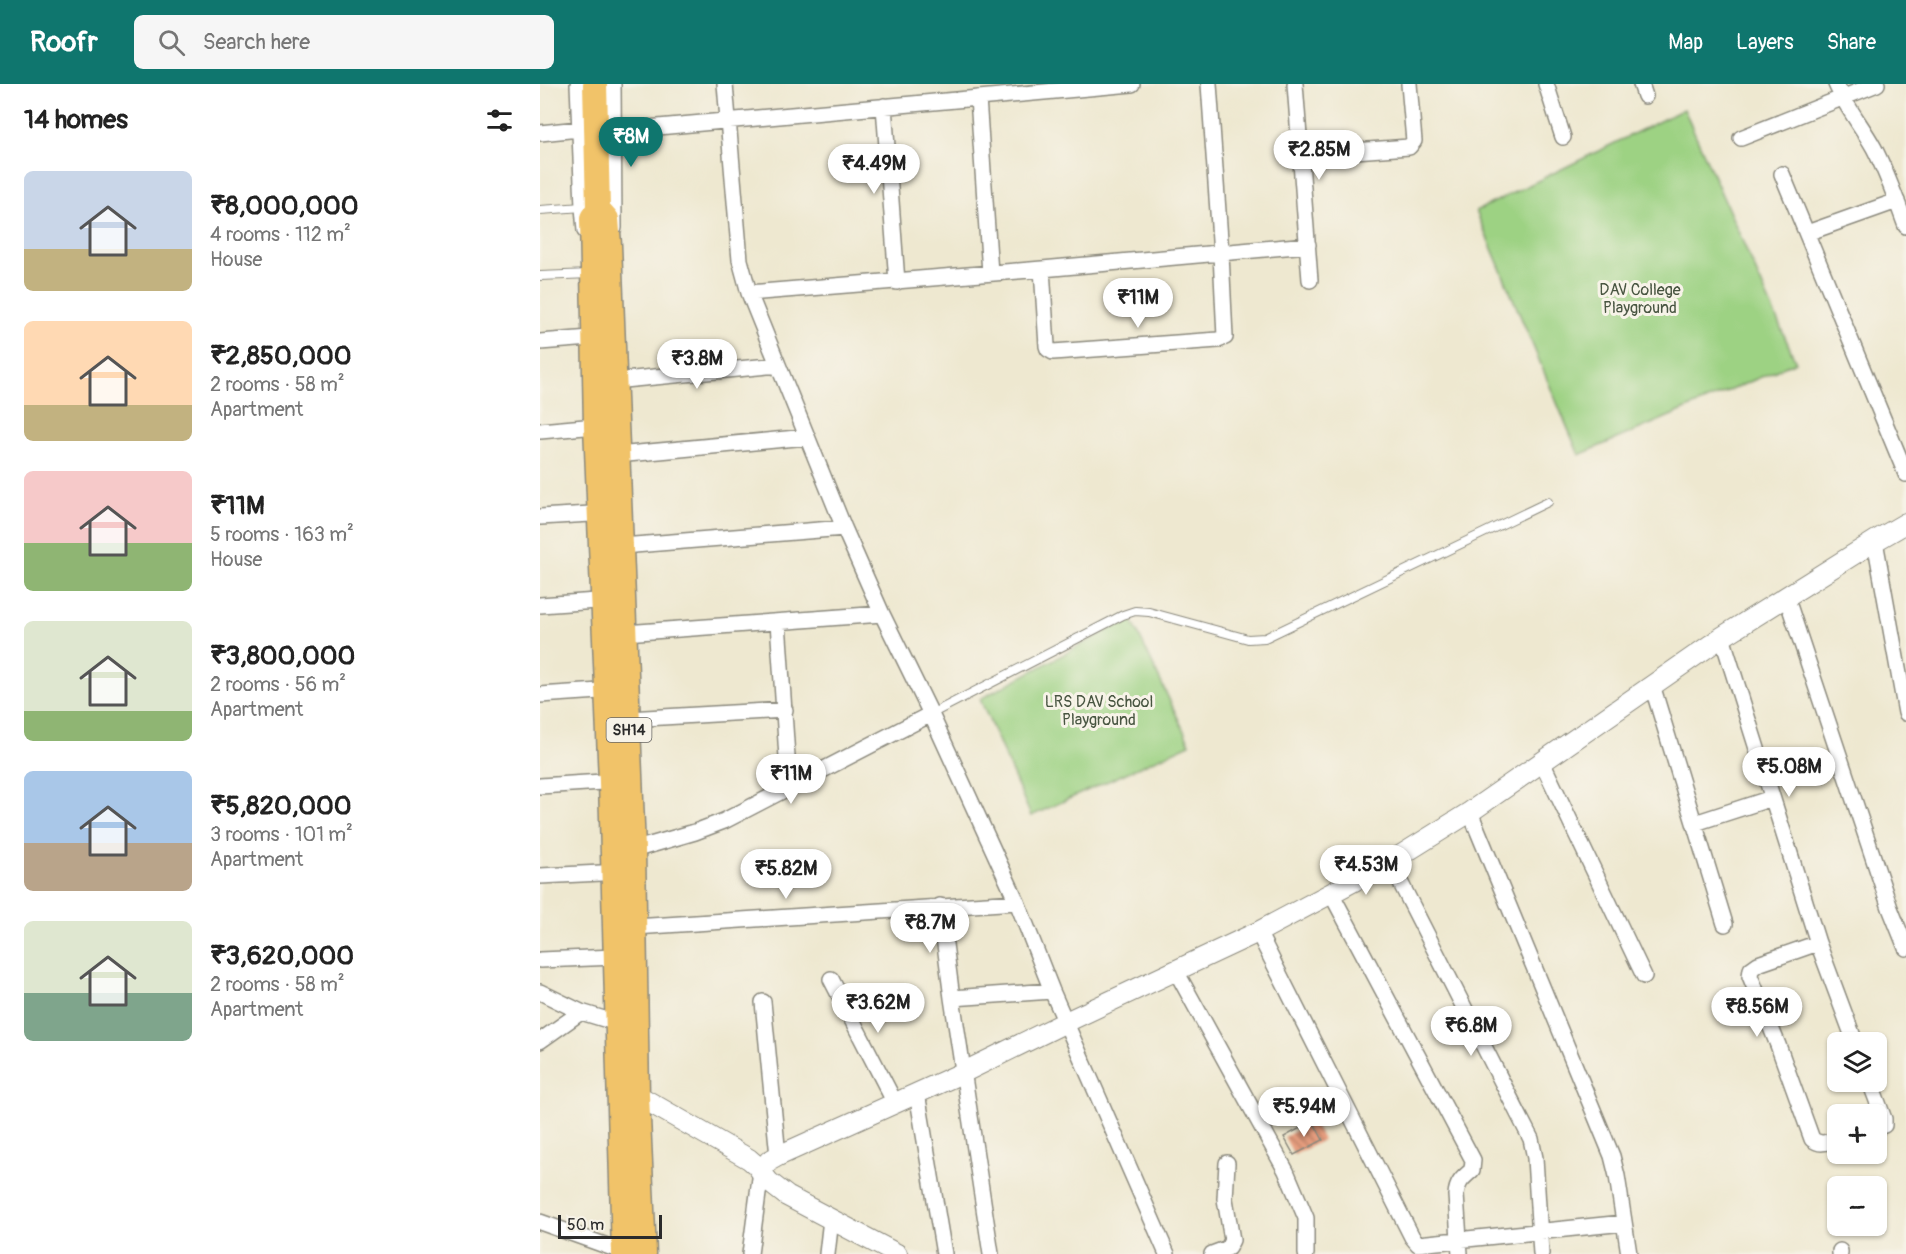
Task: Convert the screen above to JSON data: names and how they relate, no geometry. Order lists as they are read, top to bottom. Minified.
{"streets":{"main road":["SH14"]},"parks":["DAV College Playground","LRS DAV School Playground"],"scale_bar":"50 m","page":{"header":"Roofr","search":"Search here","nav":["Map","Layers","Share"],"heading":"14 homes","price":["₹8M","₹2.85M","₹4.49M","₹11M","₹3.8M","₹5.08M","₹11M","₹4.53M","₹5.82M","₹8.7M","₹3.62M","₹8.56M","₹6.8M","₹5.94M"],"list":[{"name":"₹8,000,000","note":"4 rooms · 112 m² · House"},{"name":"₹2,850,000","note":"2 rooms · 58 m² · Apartment"},{"name":"₹11M","note":"5 rooms · 163 m² · House"},{"name":"₹3,800,000","note":"2 rooms · 56 m² · Apartment"},{"name":"₹5,820,000","note":"3 rooms · 101 m² · Apartment"},{"name":"₹3,620,000","note":"2 rooms · 58 m² · Apartment"}],"map_buttons":["+","−"],"scale":"50 m"}}
